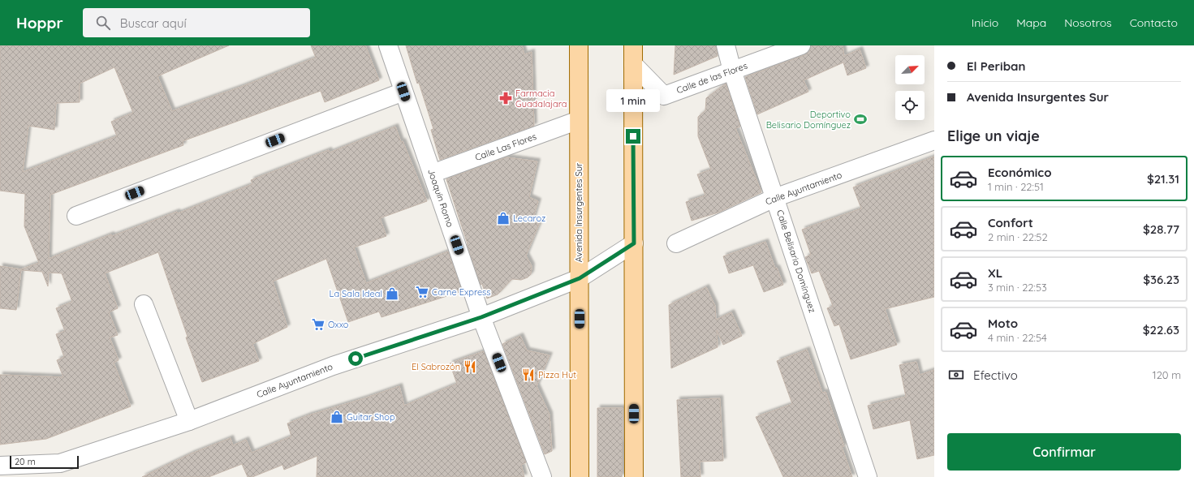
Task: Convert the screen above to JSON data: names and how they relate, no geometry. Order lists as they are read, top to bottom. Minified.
{"streets":{"main road":["Avenida Insurgentes Sur"],"street":["Calle de las Flores","Calle Las Flores","Calle Ayuntamiento","Joaquín Romo","Calle Belisario Domínguez"]},"crossings":[["Calle de las Flores","Calle Belisario Domínguez"],["Calle Las Flores","Joaquín Romo"],["Calle Las Flores","Avenida Insurgentes Sur"],["Calle Ayuntamiento","Joaquín Romo"],["Calle Ayuntamiento","Avenida Insurgentes Sur"],["Calle Ayuntamiento","Calle Belisario Domínguez"]],"places":{"pharmacy":["Farmacia Guadalajara"],"sports":["Deportivo Belisario Domínguez"],"shop":["Lecaroz","La Sala Ideal","Guitar Shop"],"supermarket":["Carne Express","Oxxo"],"restaurant":["El Sabrozón","Pizza Hut"]},"scale_bar":"20 m","north":"top right","page":{"header":"Hoppr","search":"Buscar aquí","nav":["Inicio","Mapa","Nosotros","Contacto"],"banner":["El Periban","Avenida Insurgentes Sur"],"bubble":"1 min","heading":"Elige un viaje","list":[{"name":"Económico","note":"1 min · 22:51","value":"$21.31"},{"name":"Confort","note":"2 min · 22:52","value":"$28.77"},{"name":"XL","note":"3 min · 22:53","value":"$36.23"},{"name":"Moto","note":"4 min · 22:54","value":"$22.63"}],"pay":["Efectivo","120 m"],"buttons":"Confirmar","scale":"20 m"}}
